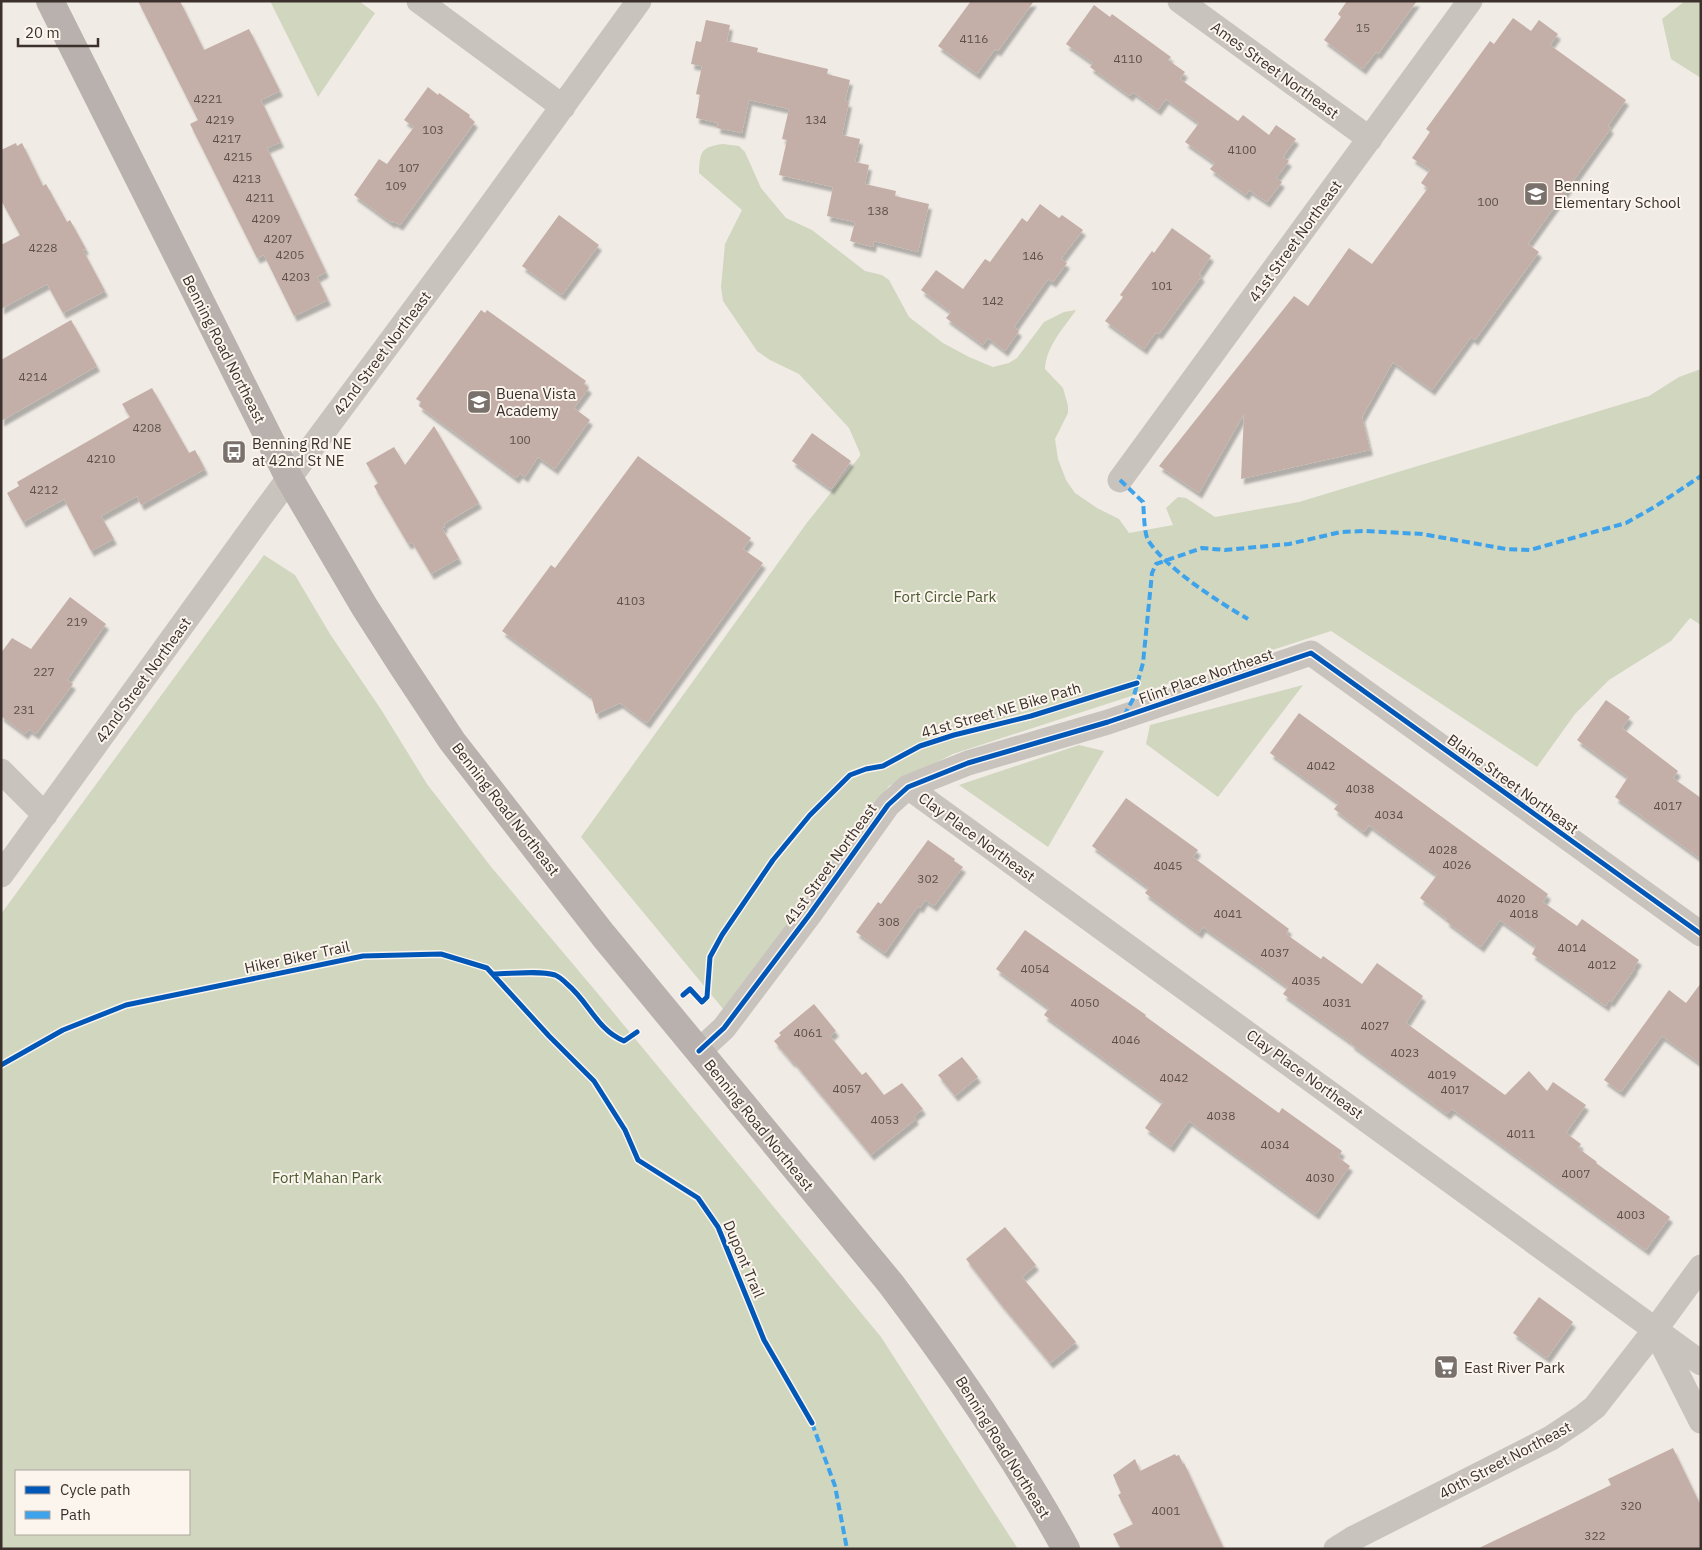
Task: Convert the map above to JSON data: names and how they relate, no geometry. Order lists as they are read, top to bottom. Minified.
{"streets":{"main road":["Benning Road Northeast"],"street":["Ames Street Northeast","41st Street Northeast","42nd Street Northeast","Flint Place Northeast","Blaine Street Northeast","Clay Place Northeast","40th Street Northeast"],"cycle path":["41st Street NE Bike Path","Hiker Biker Trail"]},"crossings":[["Ames Street Northeast","41st Street Northeast"],["41st Street Northeast","Benning Road Northeast"],["41st Street Northeast","Flint Place Northeast"],["41st Street Northeast","Clay Place Northeast"],["Benning Road Northeast","42nd Street Northeast"],["Flint Place Northeast","Blaine Street Northeast"],["Clay Place Northeast","40th Street Northeast"]],"parks":["Fort Circle Park","Fort Mahan Park"],"places":{"school or university":["Benning Elementary School","Buena Vista Academy"],"bus stop":["Benning Rd NE at 42nd St NE"],"supermarket":["East River Park"]},"house_numbers":["15","4116","4110","4221","4219","134","103","4217","4100","4215","107","4213","109","4211","100","138","4209","4207","4228","4205","146","4203","101","142","4214","4208","100","4210","4212","4103","219","227","231","4042","4038","4017","4034","4028","4026","4045","302","4020","4041","4018","308","4014","4037","4012","4054","4035","4050","4031","4027","4061","4046","4023","4019","4042","4057","4017","4038","4053","4011","4034","4007","4030","4003","320","4001","322"],"legend":["Cycle path","Path"],"scale_bar":"20 m"}
